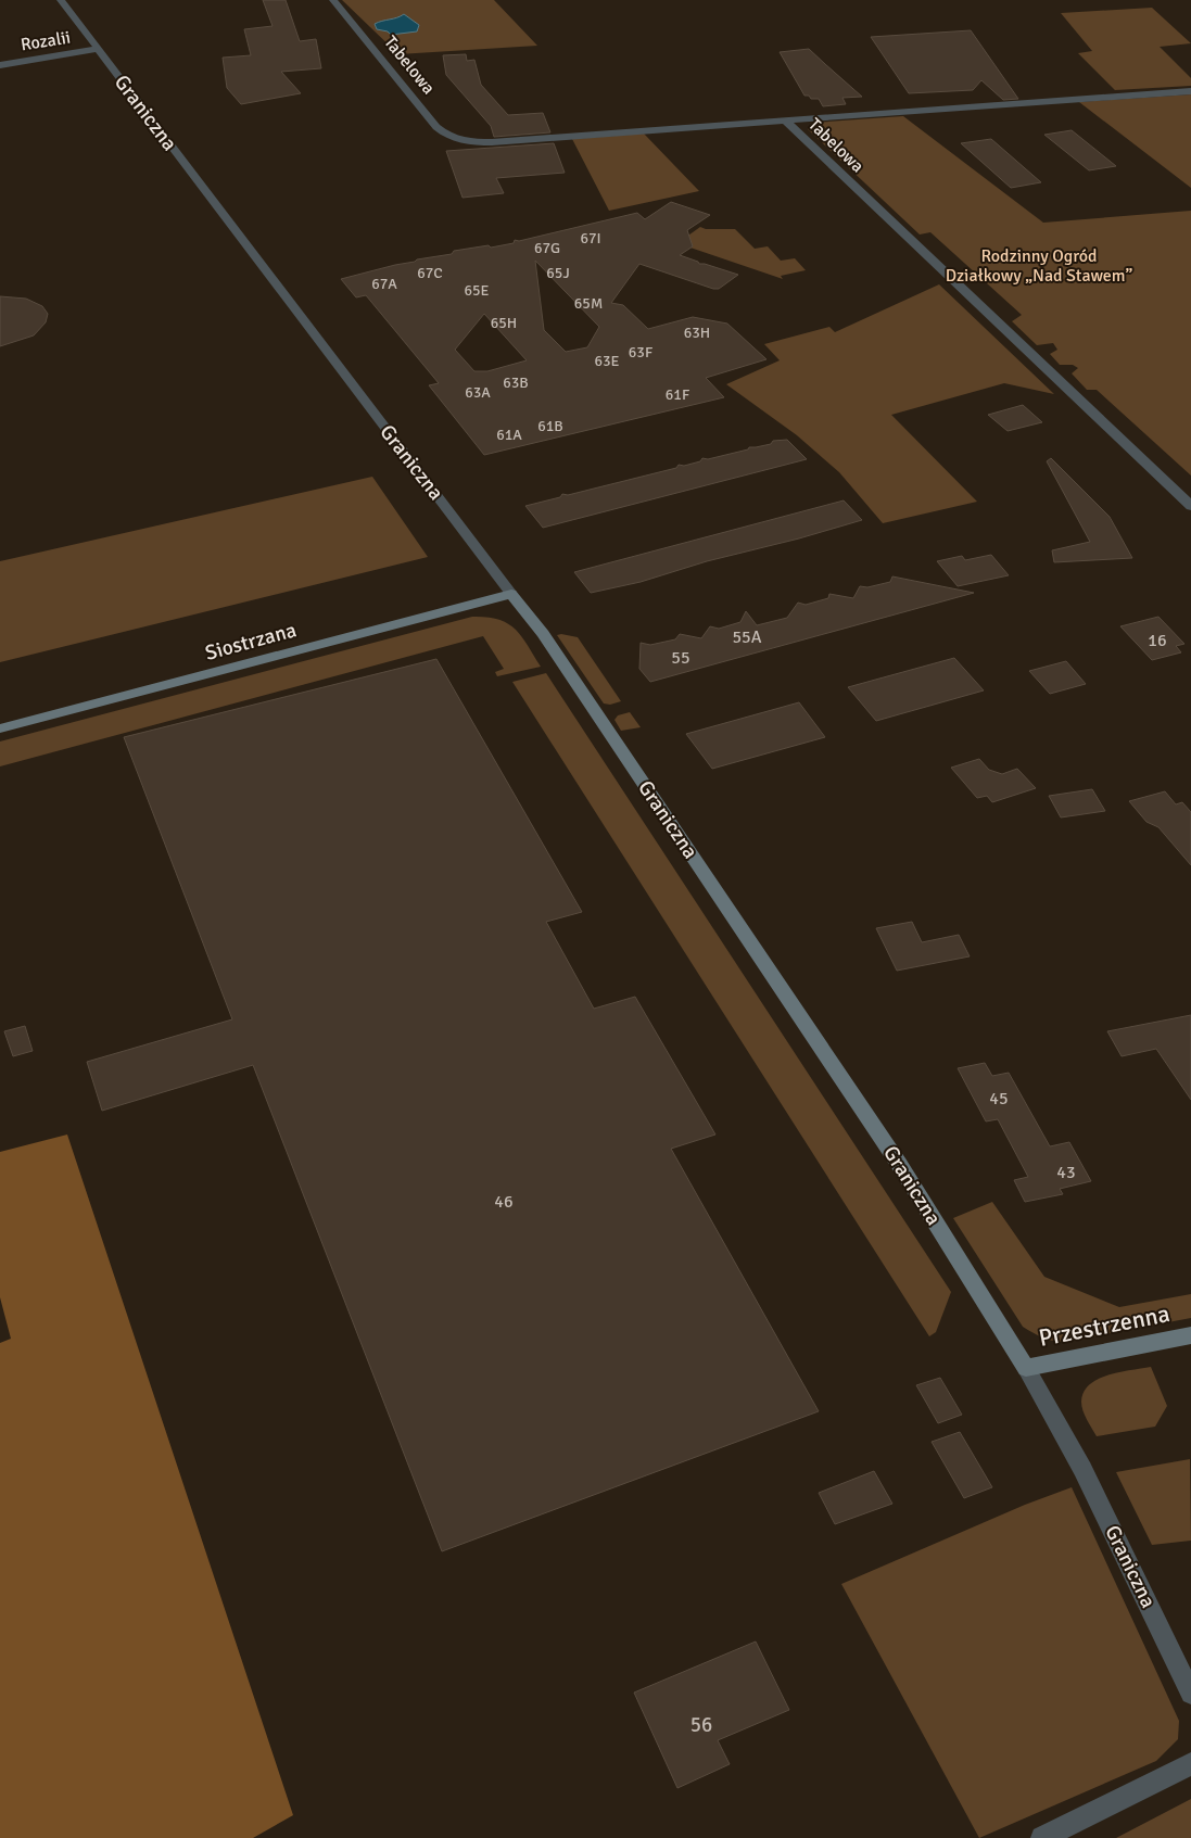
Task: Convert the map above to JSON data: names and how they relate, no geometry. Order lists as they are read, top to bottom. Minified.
{"streets":{"street":["Rozalii","Tabelowa","Graniczna","Siostrzana","Przestrzenna"]},"crossings":[["Rozalii","Graniczna"],["Graniczna","Siostrzana"],["Graniczna","Przestrzenna"]],"parks":["Rodzinny Ogród Działkowy „Nad Stawem”"],"house_numbers":["67I","67G","67C","65J","67A","65E","65M","65H","63H","63F","63E","63B","63A","61F","61B","61A","55A","16","55","45","43","46","56"]}
